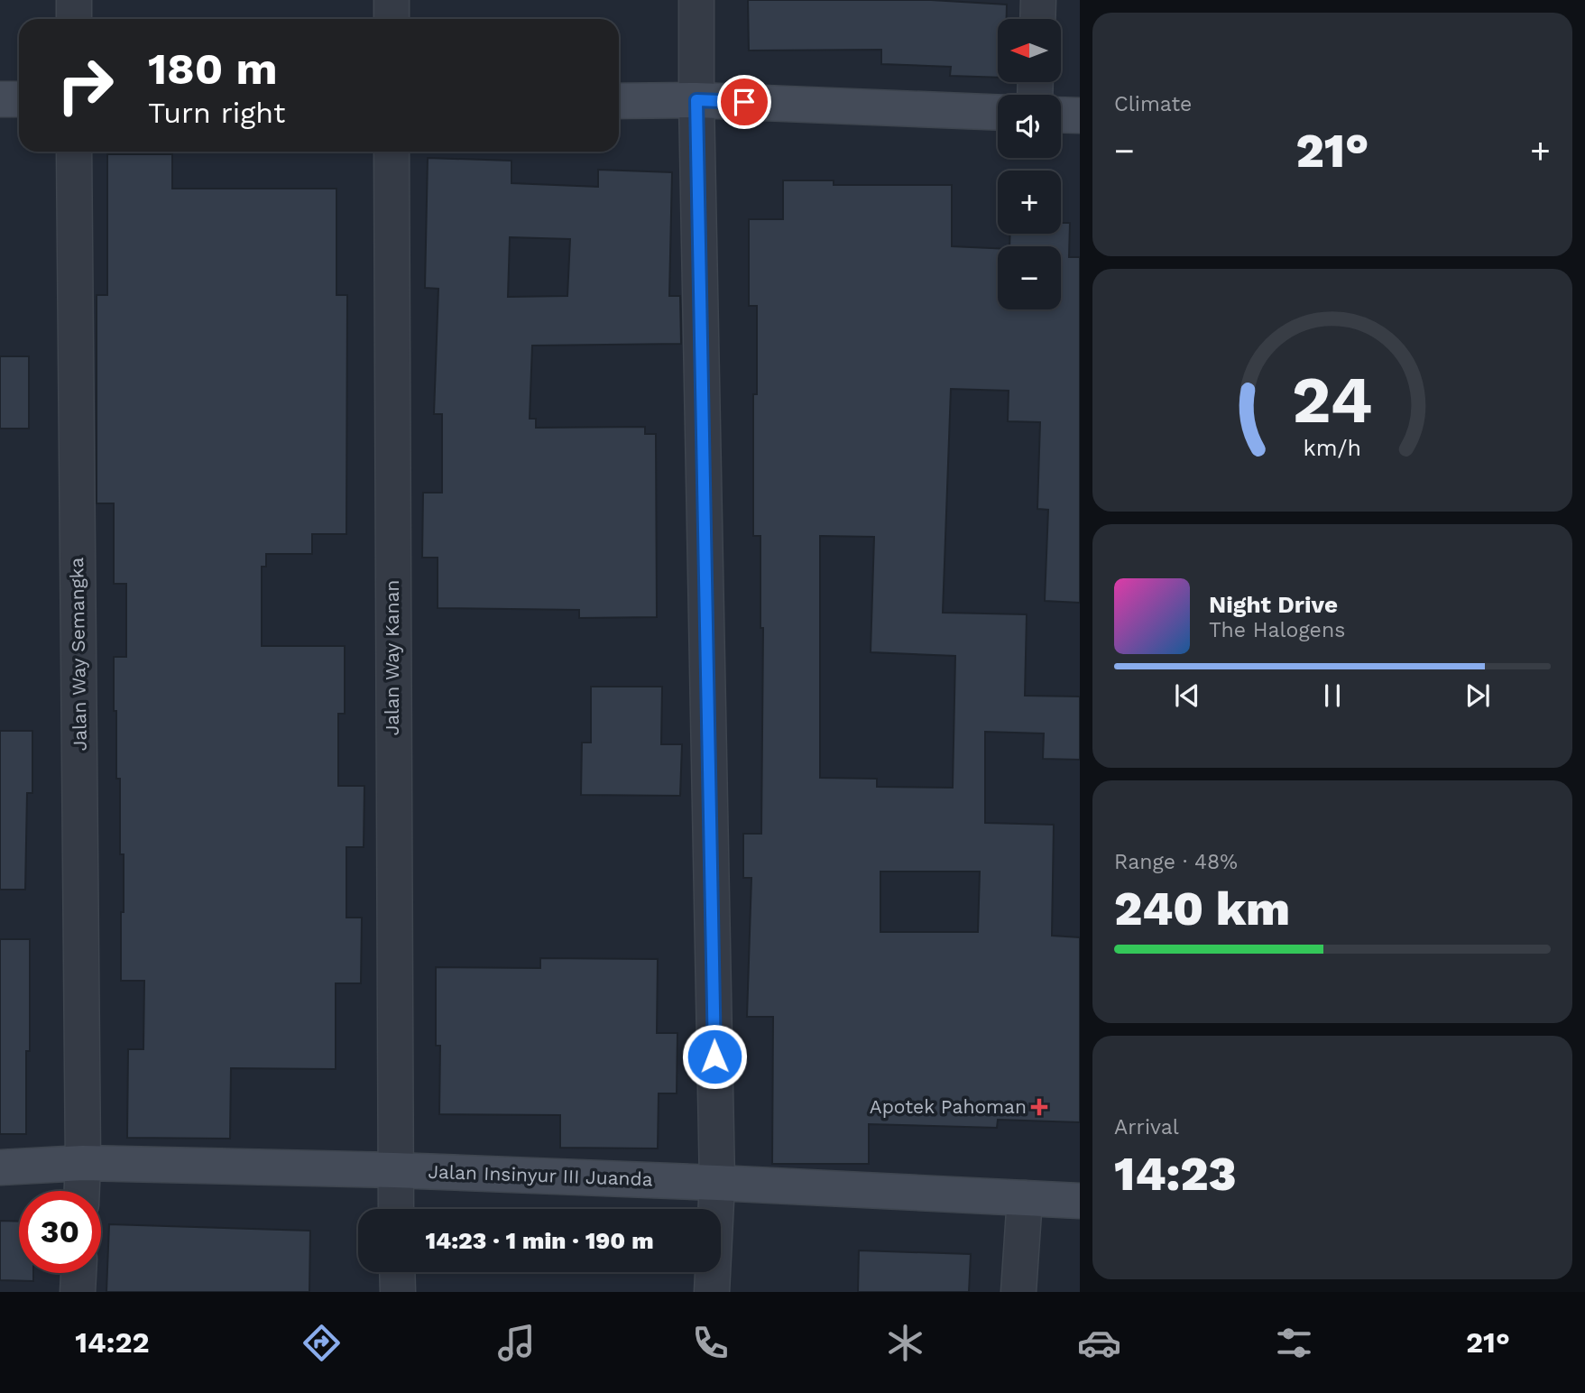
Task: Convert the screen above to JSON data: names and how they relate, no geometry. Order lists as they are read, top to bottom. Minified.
{"streets":{"main road":["Jalan Insinyur III Juanda"],"street":["Jalan Way Semangka","Jalan Way Kanan"]},"crossings":[["Jalan Way Semangka","Jalan Insinyur III Juanda"],["Jalan Way Kanan","Jalan Insinyur III Juanda"]],"places":{"health":["Apotek Pahoman"]},"north":"left","page":{"tile":["Climate",["Range · 48%","240 km"],["Arrival","14:23"]],"map_buttons":["+","−"],"turn":["180 m","Turn right"],"heat":["−","21°","+"],"song":["Night Drive","The Halogens"],"limit":"30","trip":"14:23 · 1 min · 190 m","tabs":["14:22","21°"],"gauge":["24","km/h"]}}
